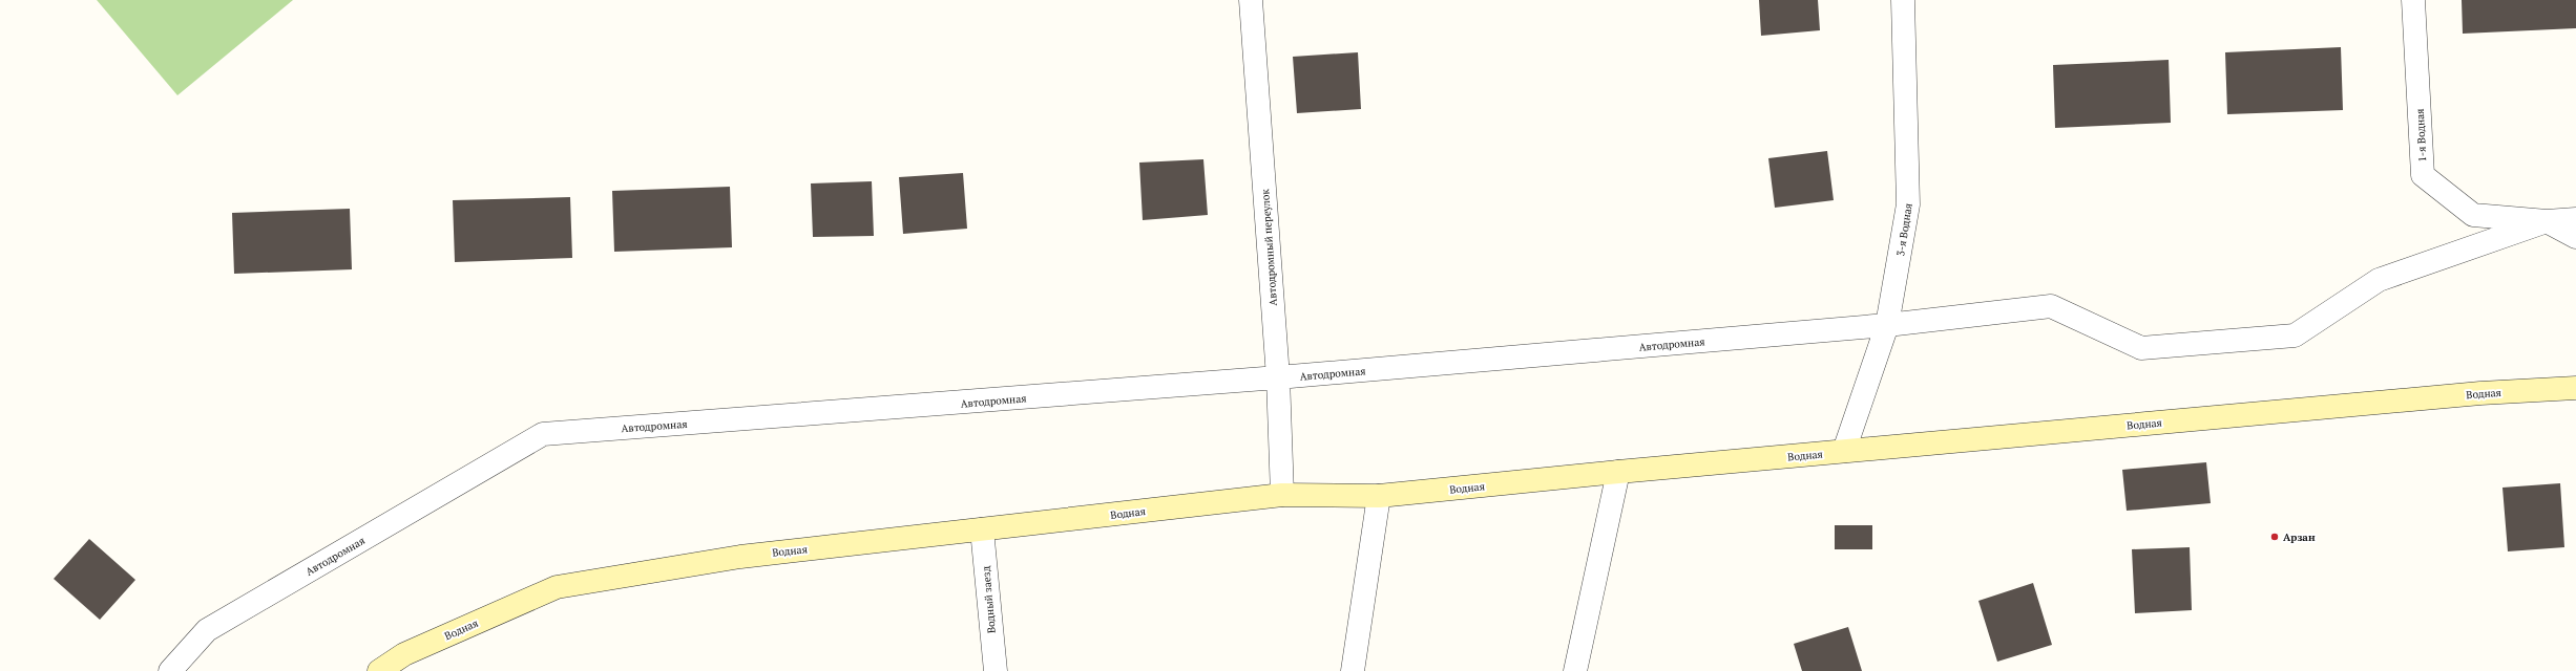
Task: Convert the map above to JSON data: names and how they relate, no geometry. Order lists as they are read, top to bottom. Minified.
{"streets":{"street":["1-я Водная","3-я Водная","Автодромный переулок","Автодромная","Водная","Водный заезд"]},"crossings":[["1-я Водная","Автодромная"],["3-я Водная","Автодромная"],["3-я Водная","Водная"],["Автодромный переулок","Автодромная"],["Автодромный переулок","Водная"],["Водная","Водный заезд"]],"places":["Арзан"]}
